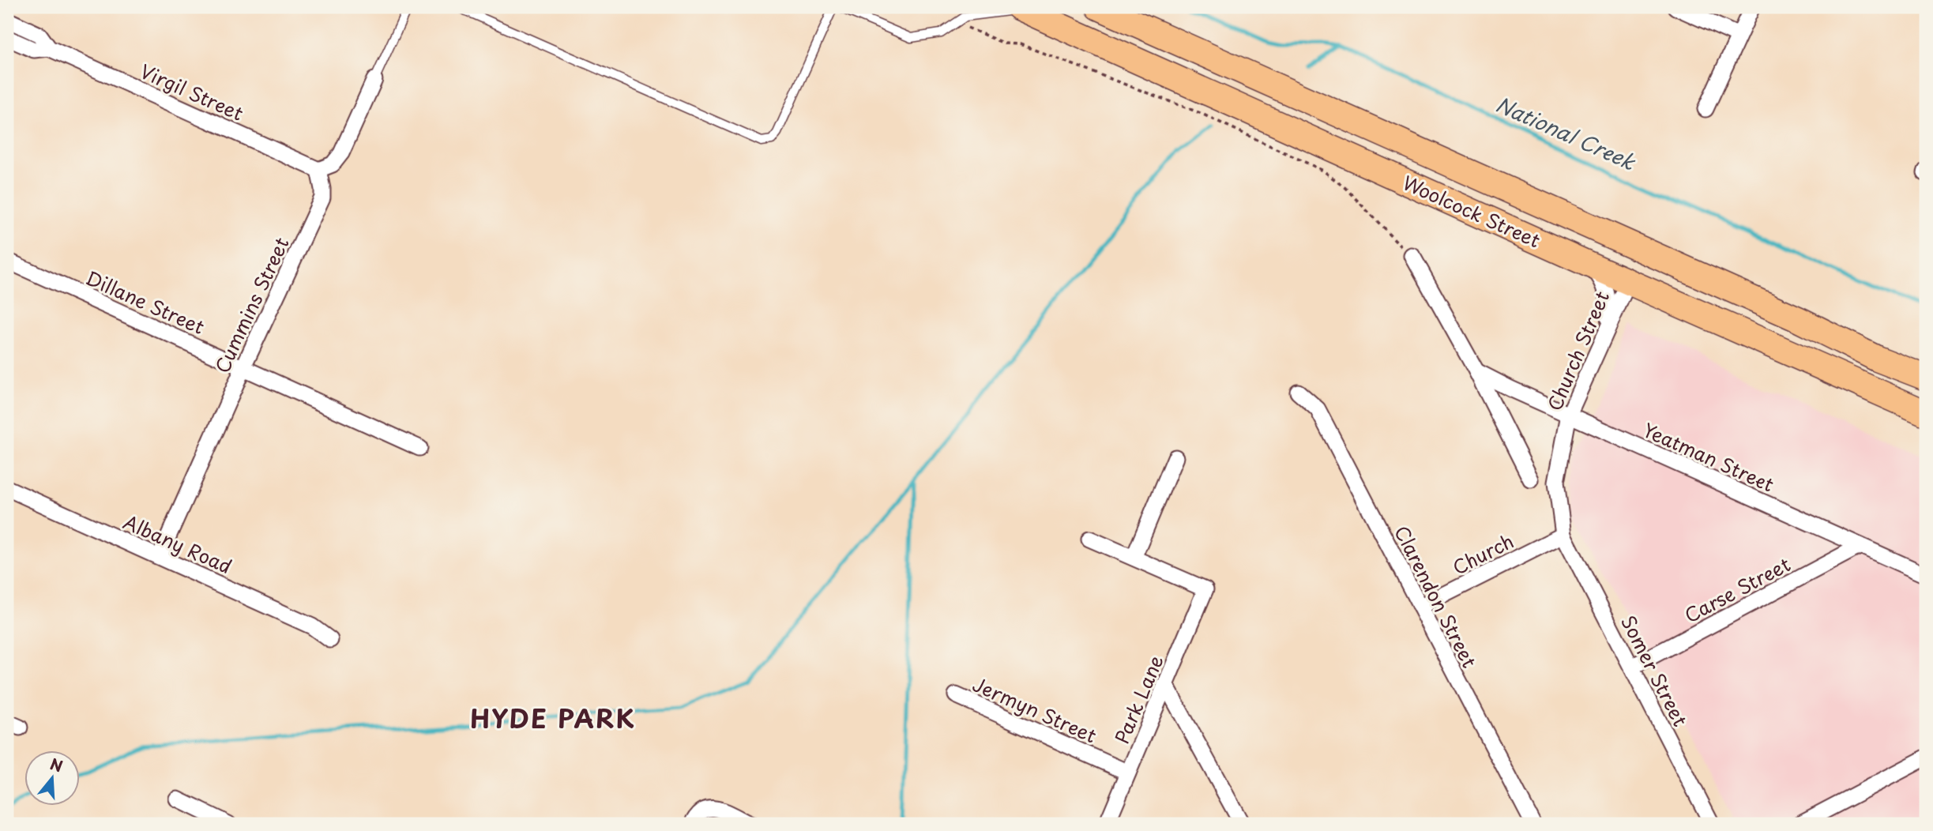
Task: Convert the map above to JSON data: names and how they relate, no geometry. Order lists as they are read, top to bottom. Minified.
{"streets":{"main road":["Woolcock Street"],"street":["Virgil Street","Dillane Street","Cummins Street","Church Street","Yeatman Street","Albany Road","Church","Carse Street","Clarendon Street","Somer Street","Park Lane","Jermyn Street"]},"crossings":[["Virgil Street","Cummins Street"],["Woolcock Street","Church Street"],["Dillane Street","Cummins Street"],["Cummins Street","Albany Road"],["Church Street","Yeatman Street"],["Church Street","Church"],["Church Street","Somer Street"],["Yeatman Street","Carse Street"],["Church","Clarendon Street"],["Church","Somer Street"],["Carse Street","Somer Street"],["Park Lane","Jermyn Street"]],"districts":["HYDE PARK"],"water":["National Creek"],"north":"top"}
